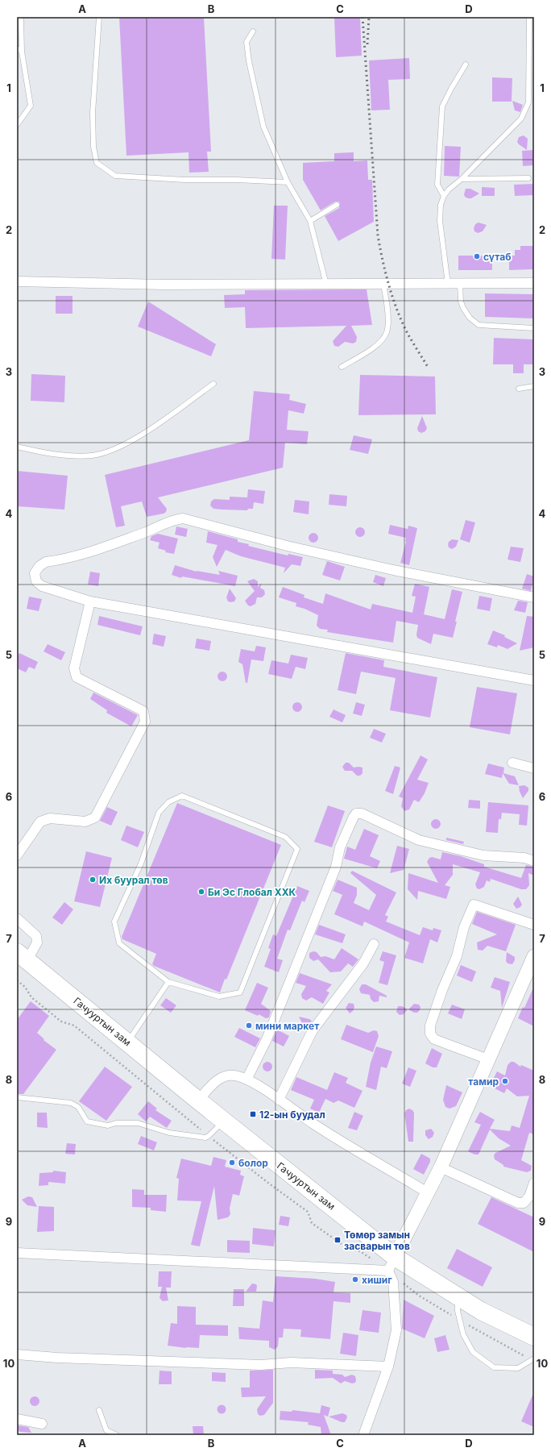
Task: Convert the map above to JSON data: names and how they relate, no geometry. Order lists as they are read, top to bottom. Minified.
{"streets":{"highway":["Гачууртын зам"]},"places":{"other":["сүтаб","Их буурал төв","Би Эс Глобал ХХК","мини маркет","тамир","болор","хишиг"],"transit":["12-ын буудал","Төмөр замын засварын төв"]},"grid":{"columns":["A","B","C","D"],"rows":["1","2","3","4","5","6","7","8","9","10"]}}
